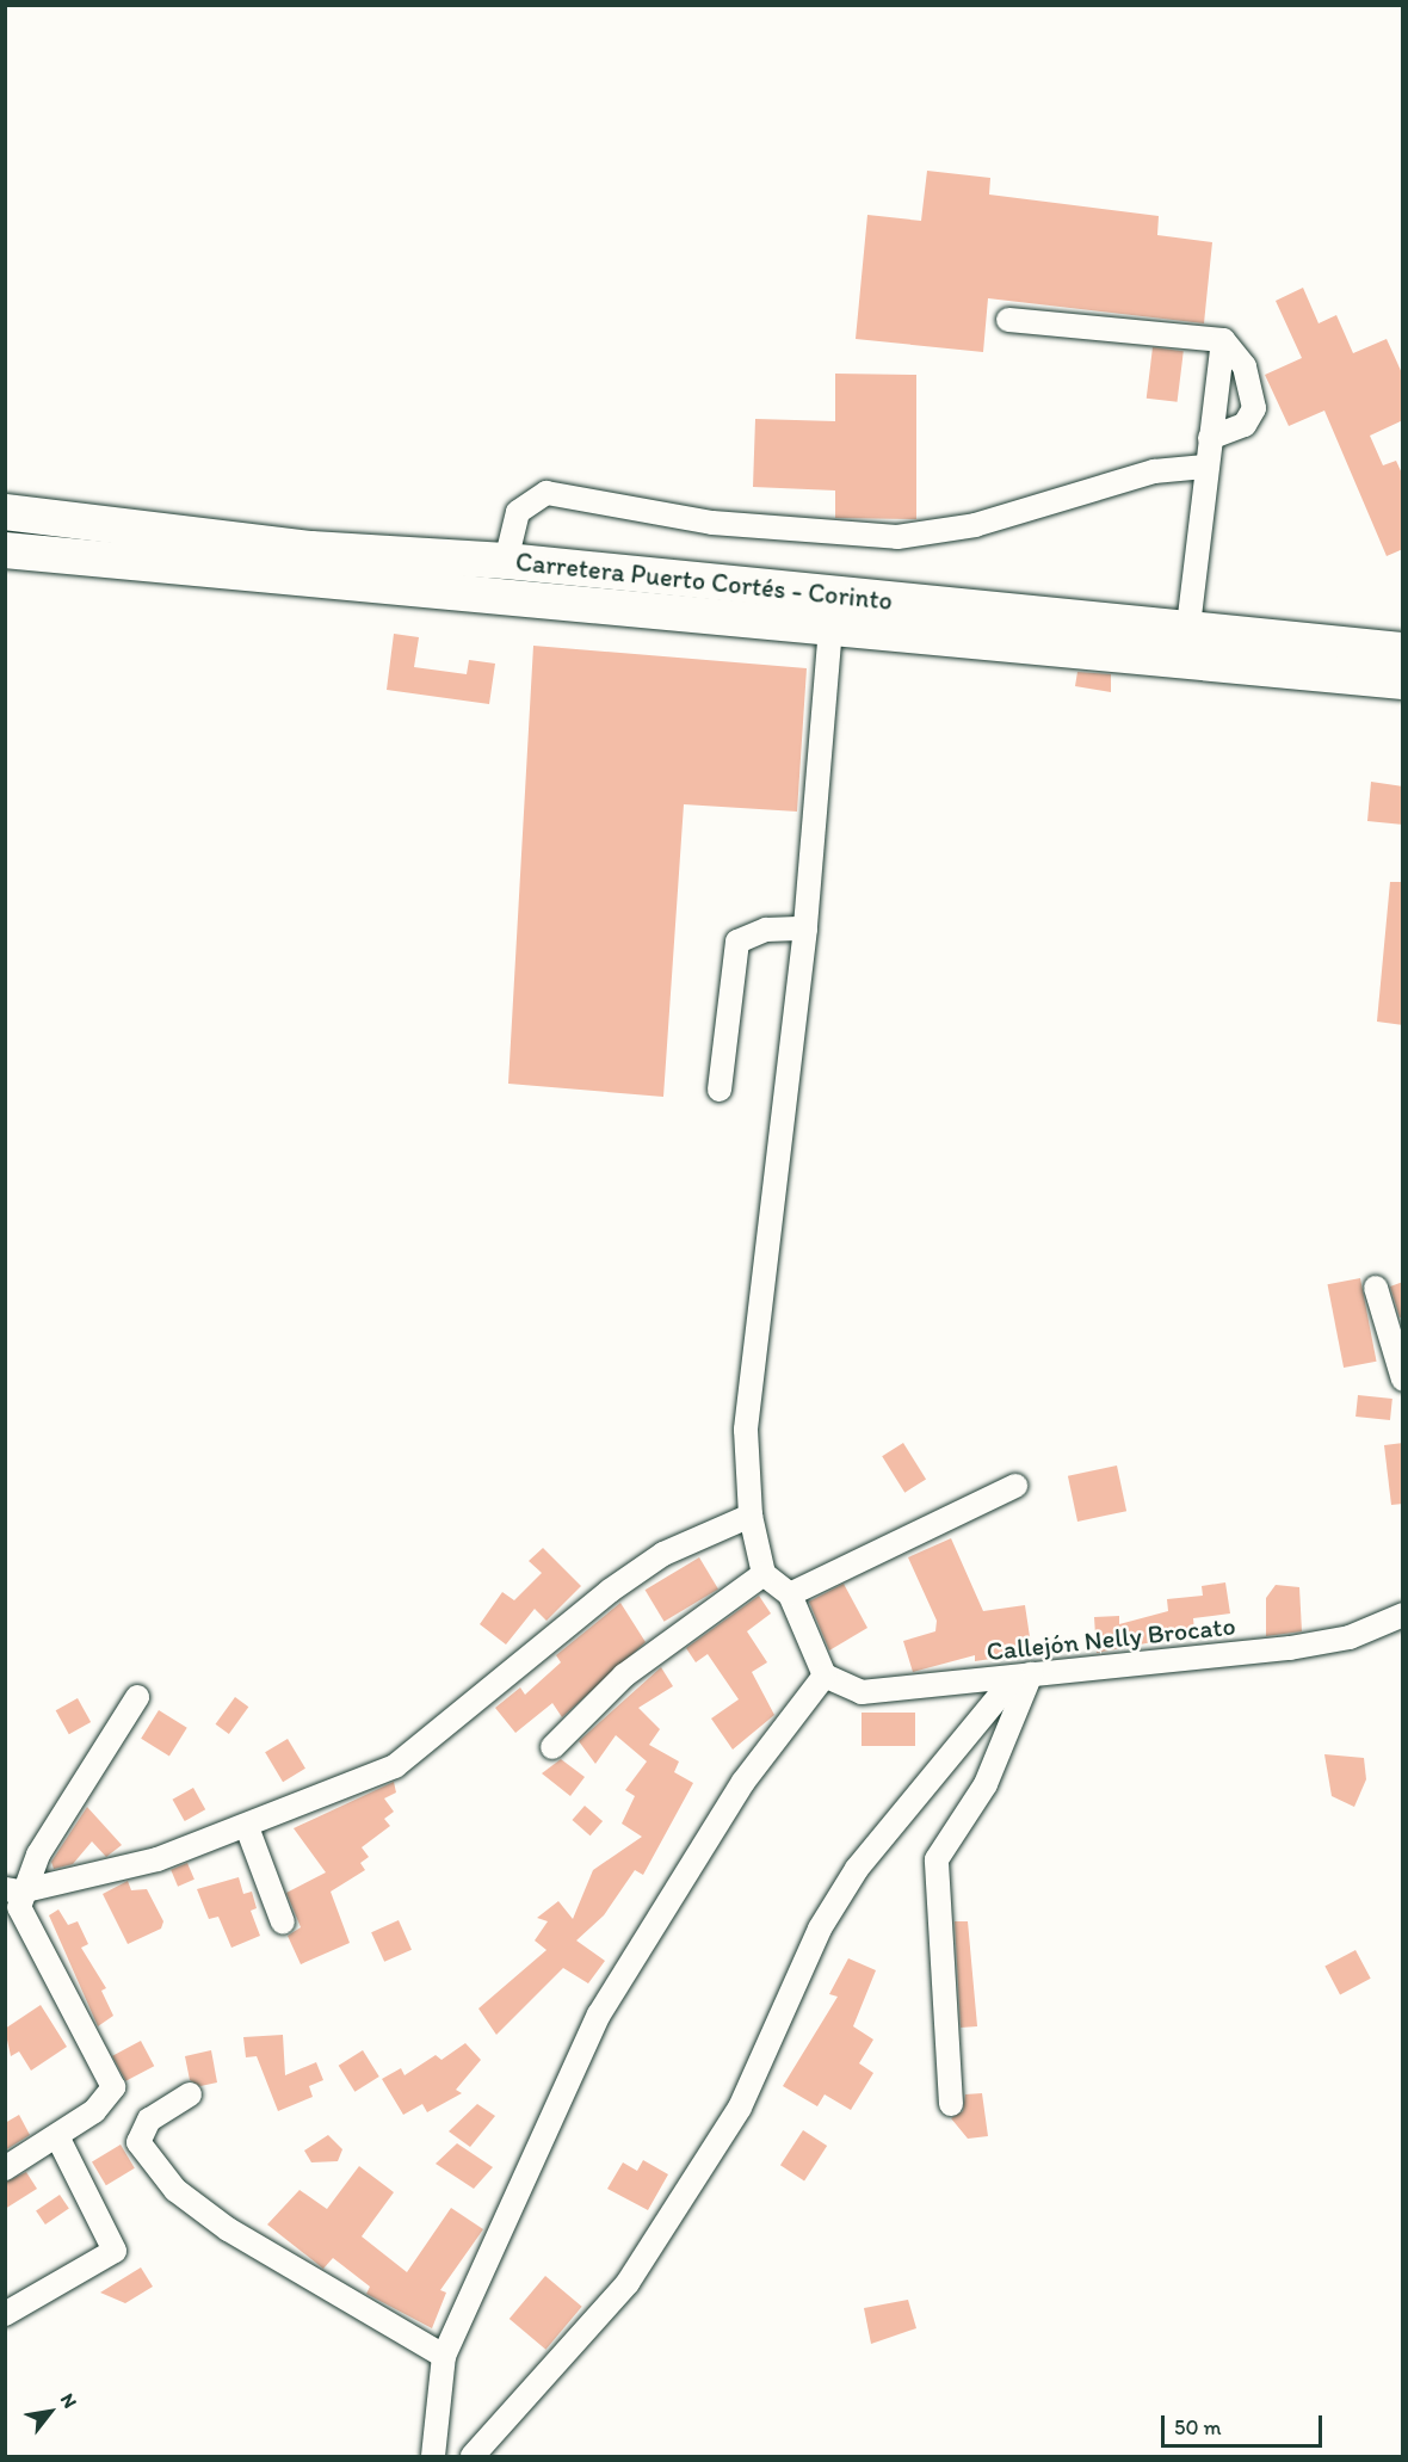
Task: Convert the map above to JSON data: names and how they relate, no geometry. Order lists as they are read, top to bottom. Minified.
{"streets":{"highway":["Carretera Puerto Cortés - Corinto"],"street":["Callejón Nelly Brocato"]},"scale_bar":"50 m","north":"top right"}
